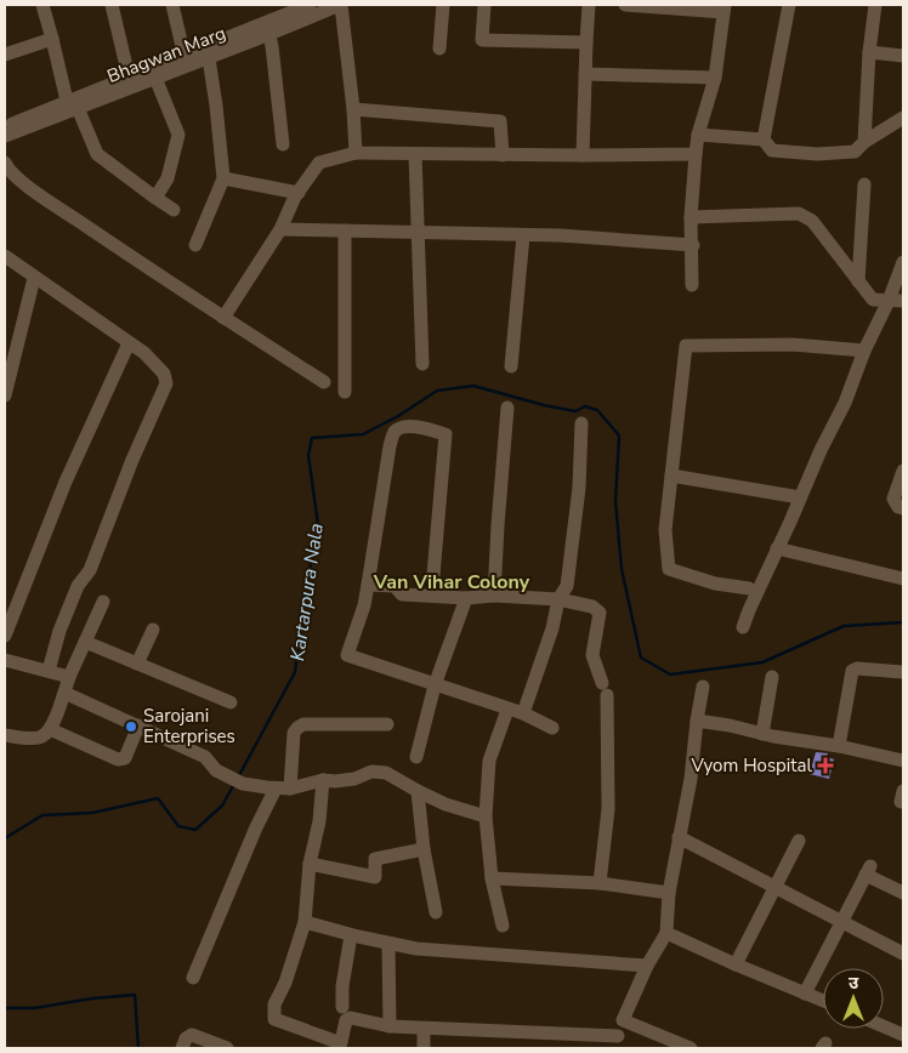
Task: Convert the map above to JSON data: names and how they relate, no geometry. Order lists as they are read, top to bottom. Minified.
{"streets":{"street":["Bhagwan Marg"]},"districts":["Van Vihar Colony"],"water":["Kartarpura Nala"],"places":{"other":["Sarojani Enterprises"],"health":["Vyom Hospital"]},"north":"top"}
